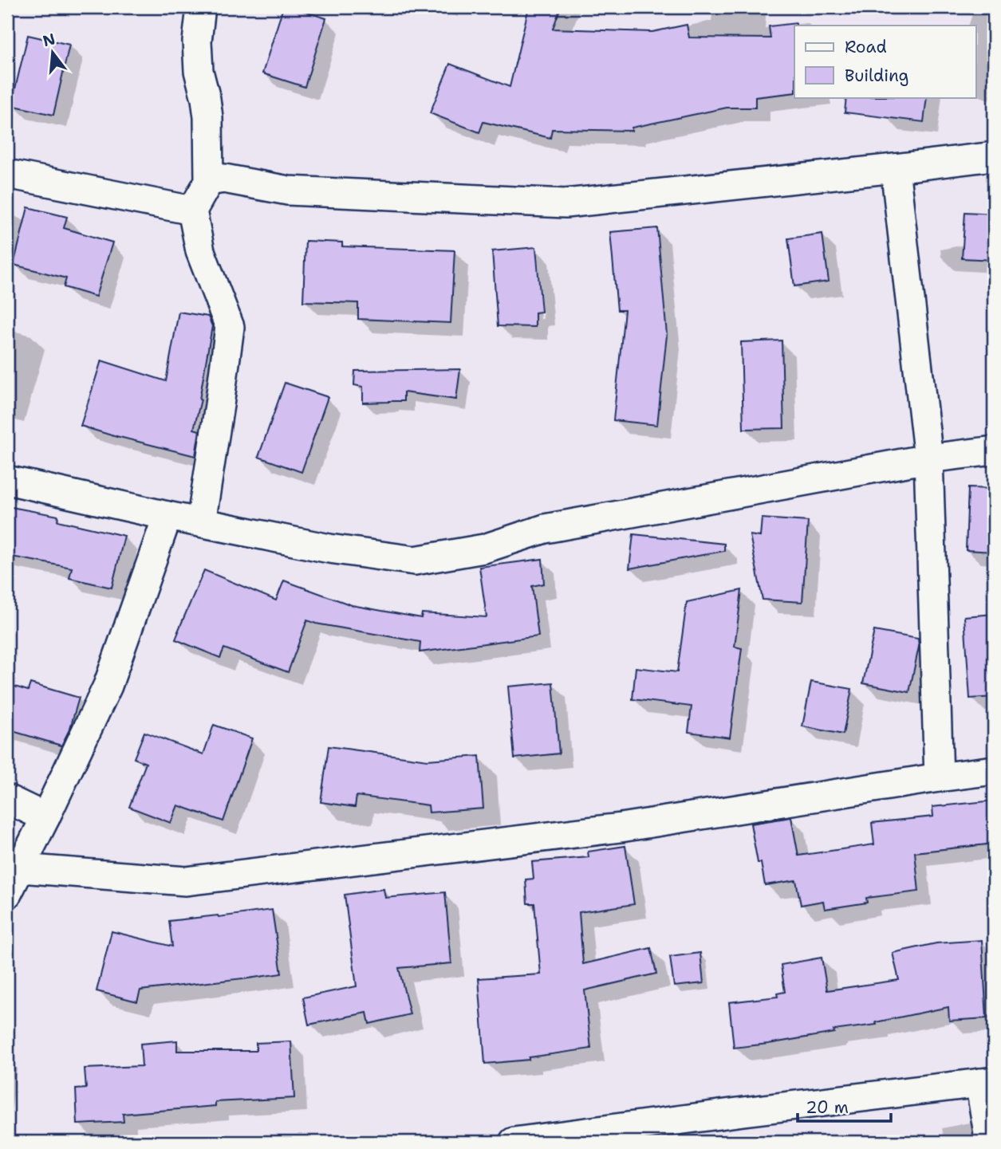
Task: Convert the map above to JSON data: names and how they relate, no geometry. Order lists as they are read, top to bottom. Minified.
{"legend":["Road","Building"],"scale_bar":"20 m","north":"top"}
